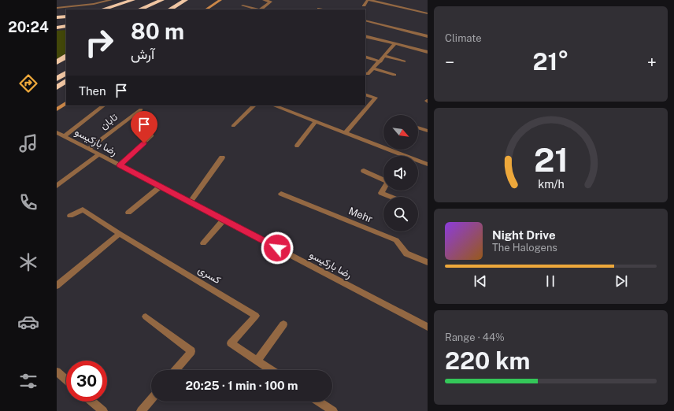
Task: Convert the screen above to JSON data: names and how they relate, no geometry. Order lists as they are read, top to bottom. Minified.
{"streets":{"street":["تابان","رضا بارکیسو","Mehr","کسری"]},"crossings":[["تابان","رضا بارکیسو"]],"north":"bottom right","page":{"tabs":"20:24","tile":["Climate",["Range · 44%","220 km"]],"turn":["80 m","آرش"],"heat":["−","21°","+"],"then":"Then","song":["Night Drive","The Halogens"],"limit":"30","trip":"20:25 · 1 min · 100 m","gauge":["21","km/h"]}}
